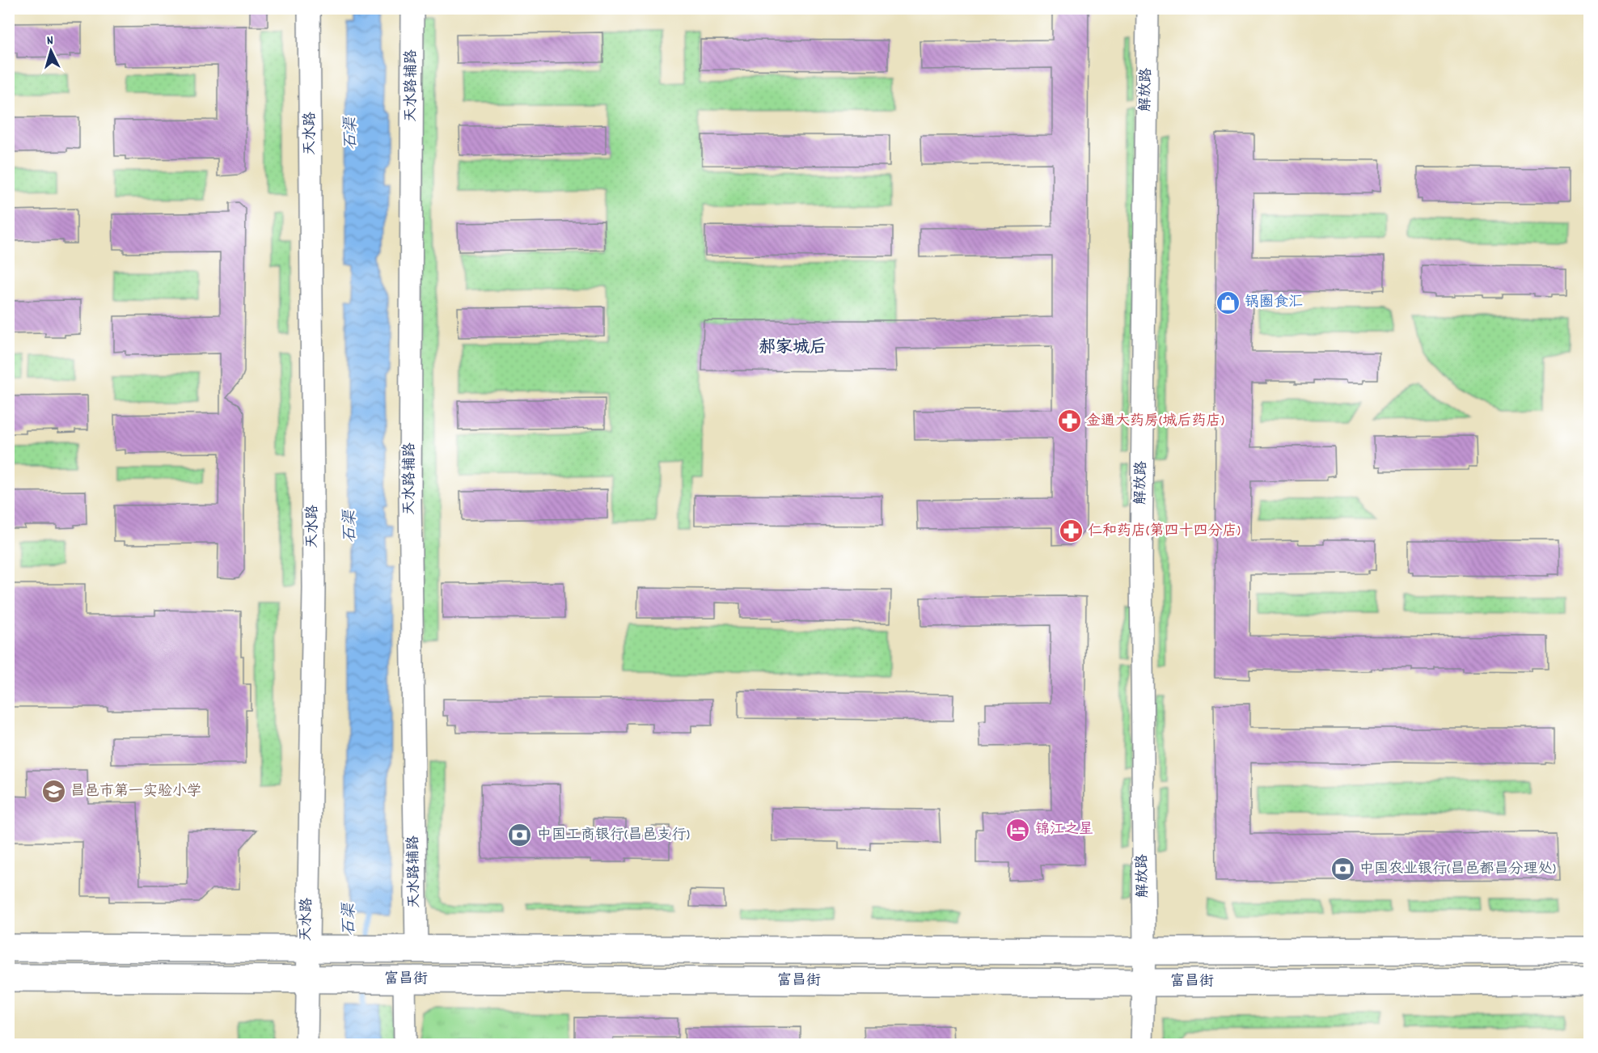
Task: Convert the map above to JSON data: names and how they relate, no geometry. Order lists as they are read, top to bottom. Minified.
{"streets":{"main road":["富昌街"],"street":["天水路辅路","解放路","天水路"]},"crossings":[["天水路辅路","富昌街"],["解放路","富昌街"],["天水路","富昌街"]],"districts":["郝家城后"],"water":["石渠"],"places":{"shop":["锅圈食汇"],"pharmacy":["金通大药房(城后药店)","仁和药店(第四十四分店)"],"school or university":["昌邑市第一实验小学"],"hotel":["锦江之星"],"bank":["中国工商银行(昌邑支行)","中国农业银行(昌邑都昌分理处)"]},"north":"top"}
